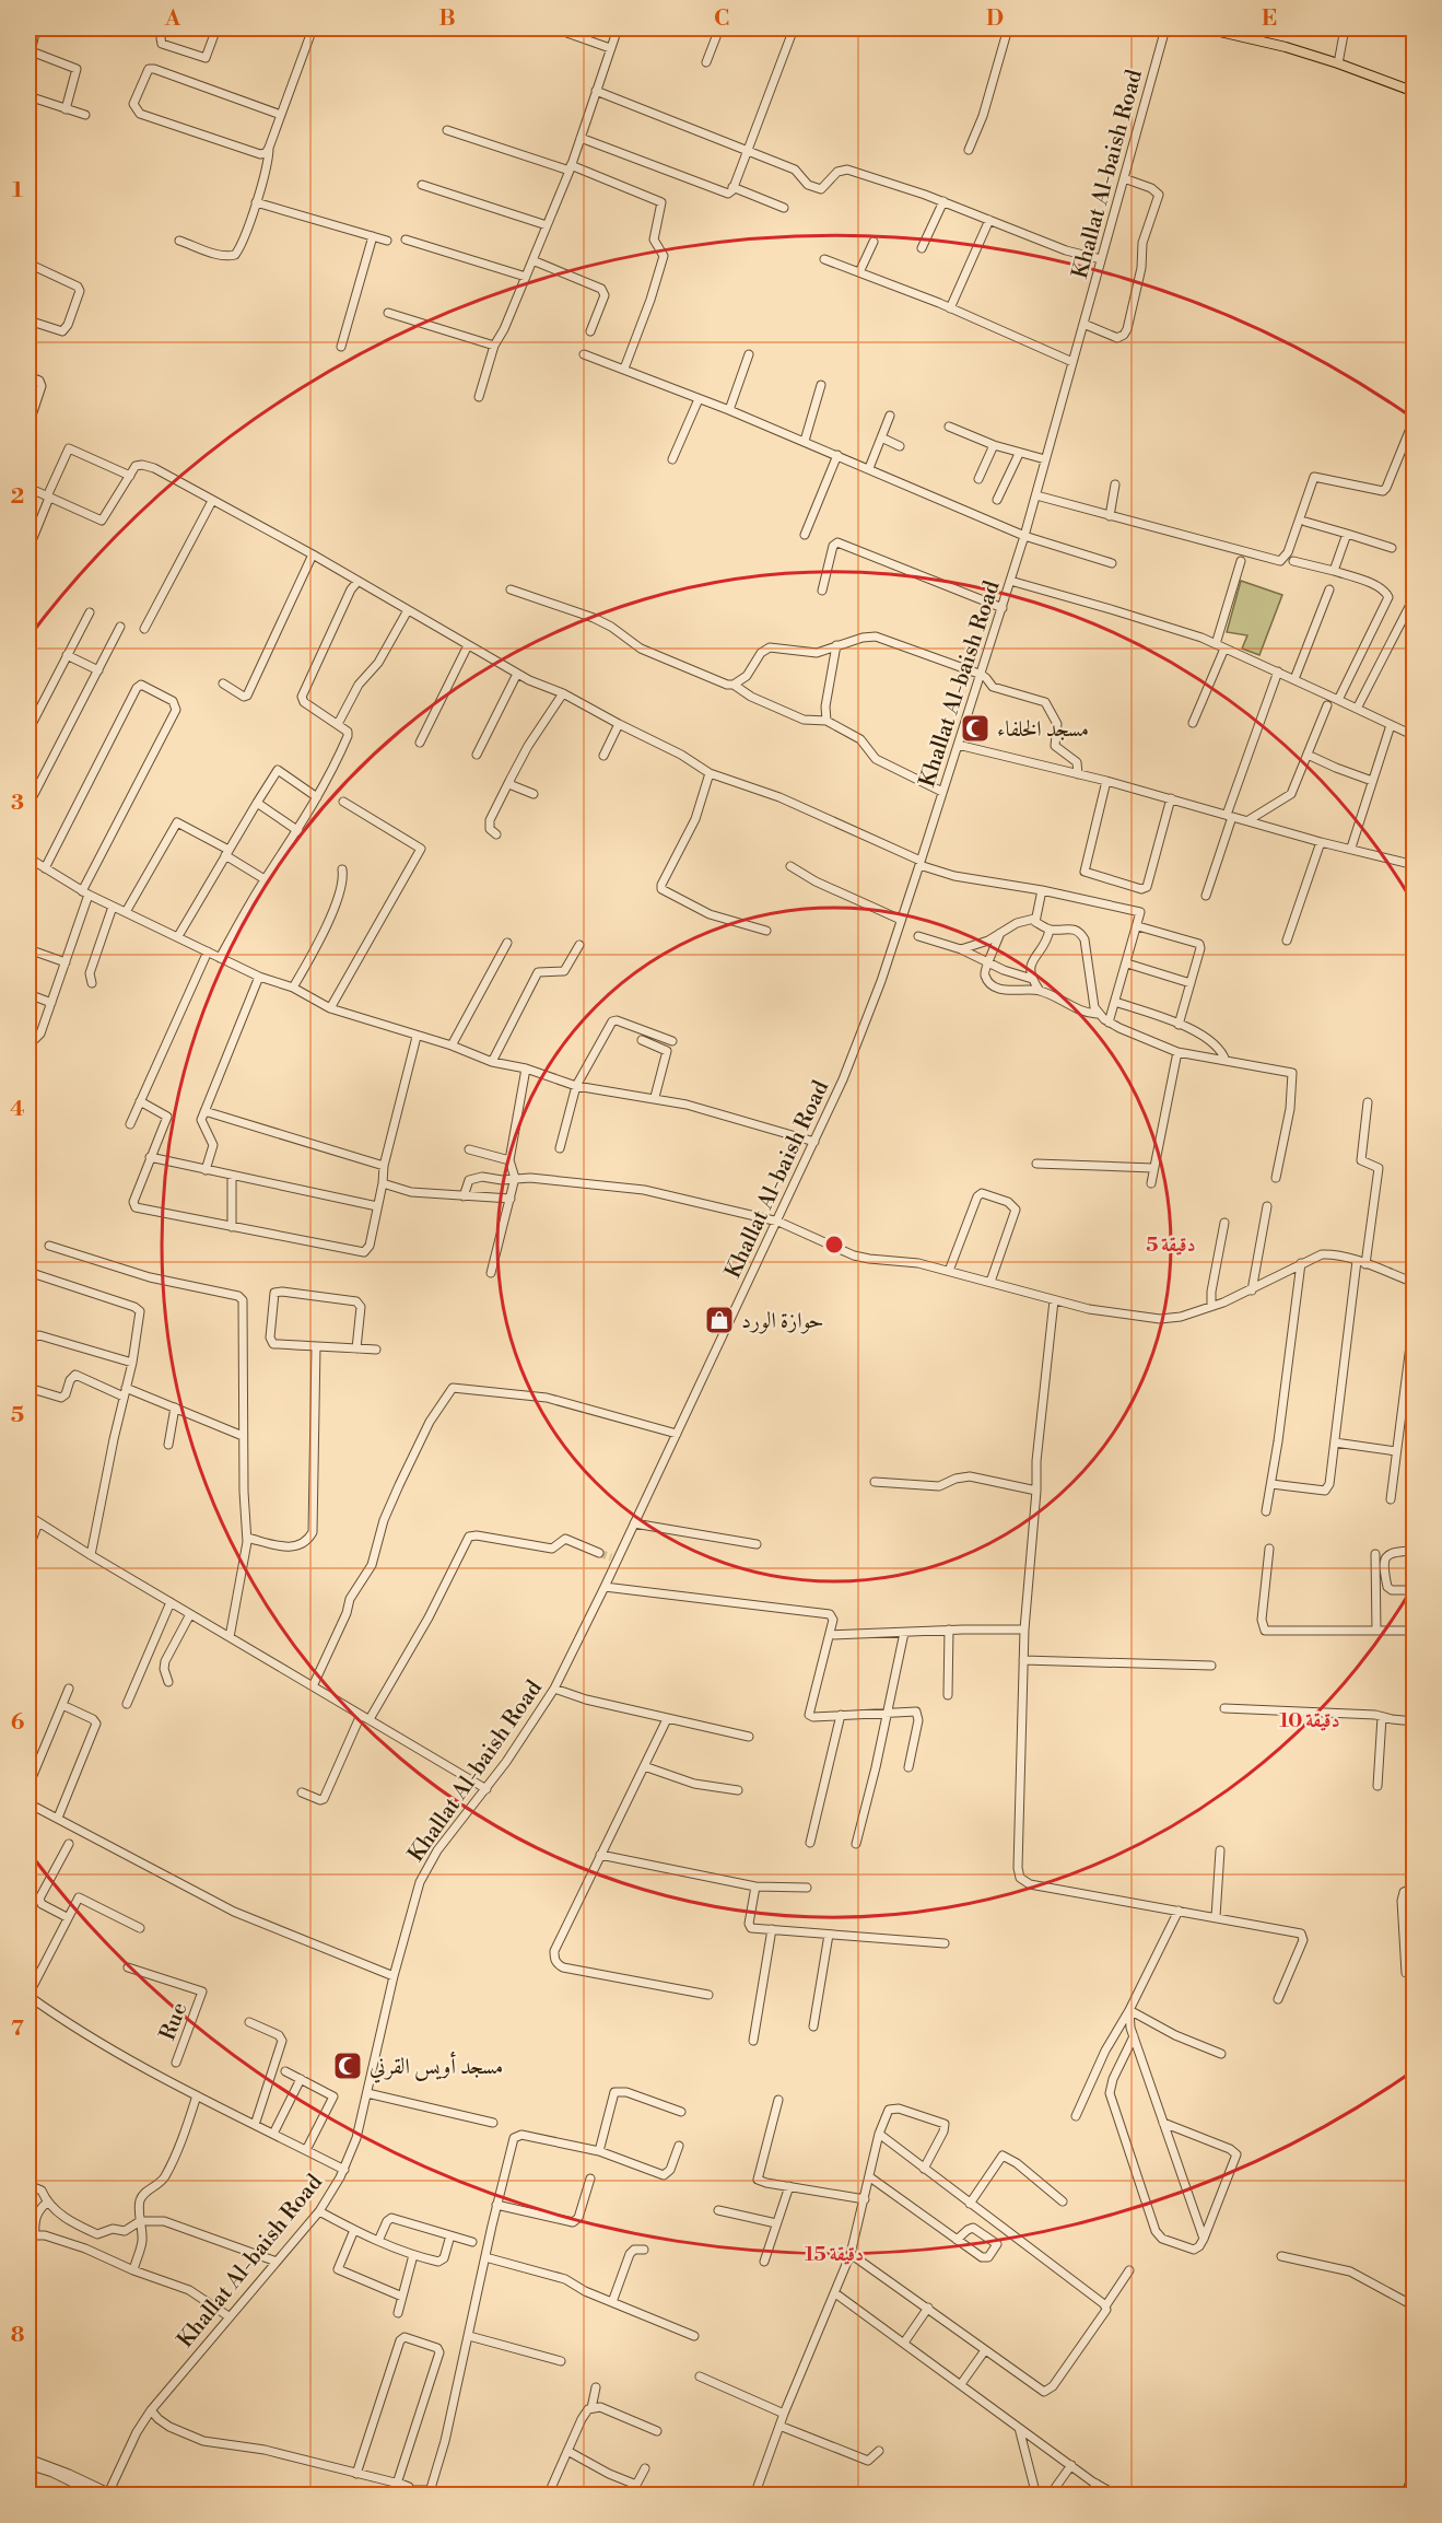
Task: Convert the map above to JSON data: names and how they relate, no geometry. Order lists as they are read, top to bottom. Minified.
{"streets":{"street":["Khallat Al-baish Road","Rue"]},"places":{"mosque":["مسجد الخلفاء","مسجد أويس القرني"],"shop":["حوازة الورد"]},"grid":{"columns":["A","B","C","D","E"],"rows":["1","2","3","4","5","6","7","8"]},"rings":["5 دقيقة","10 دقيقة","15 دقيقة"]}
